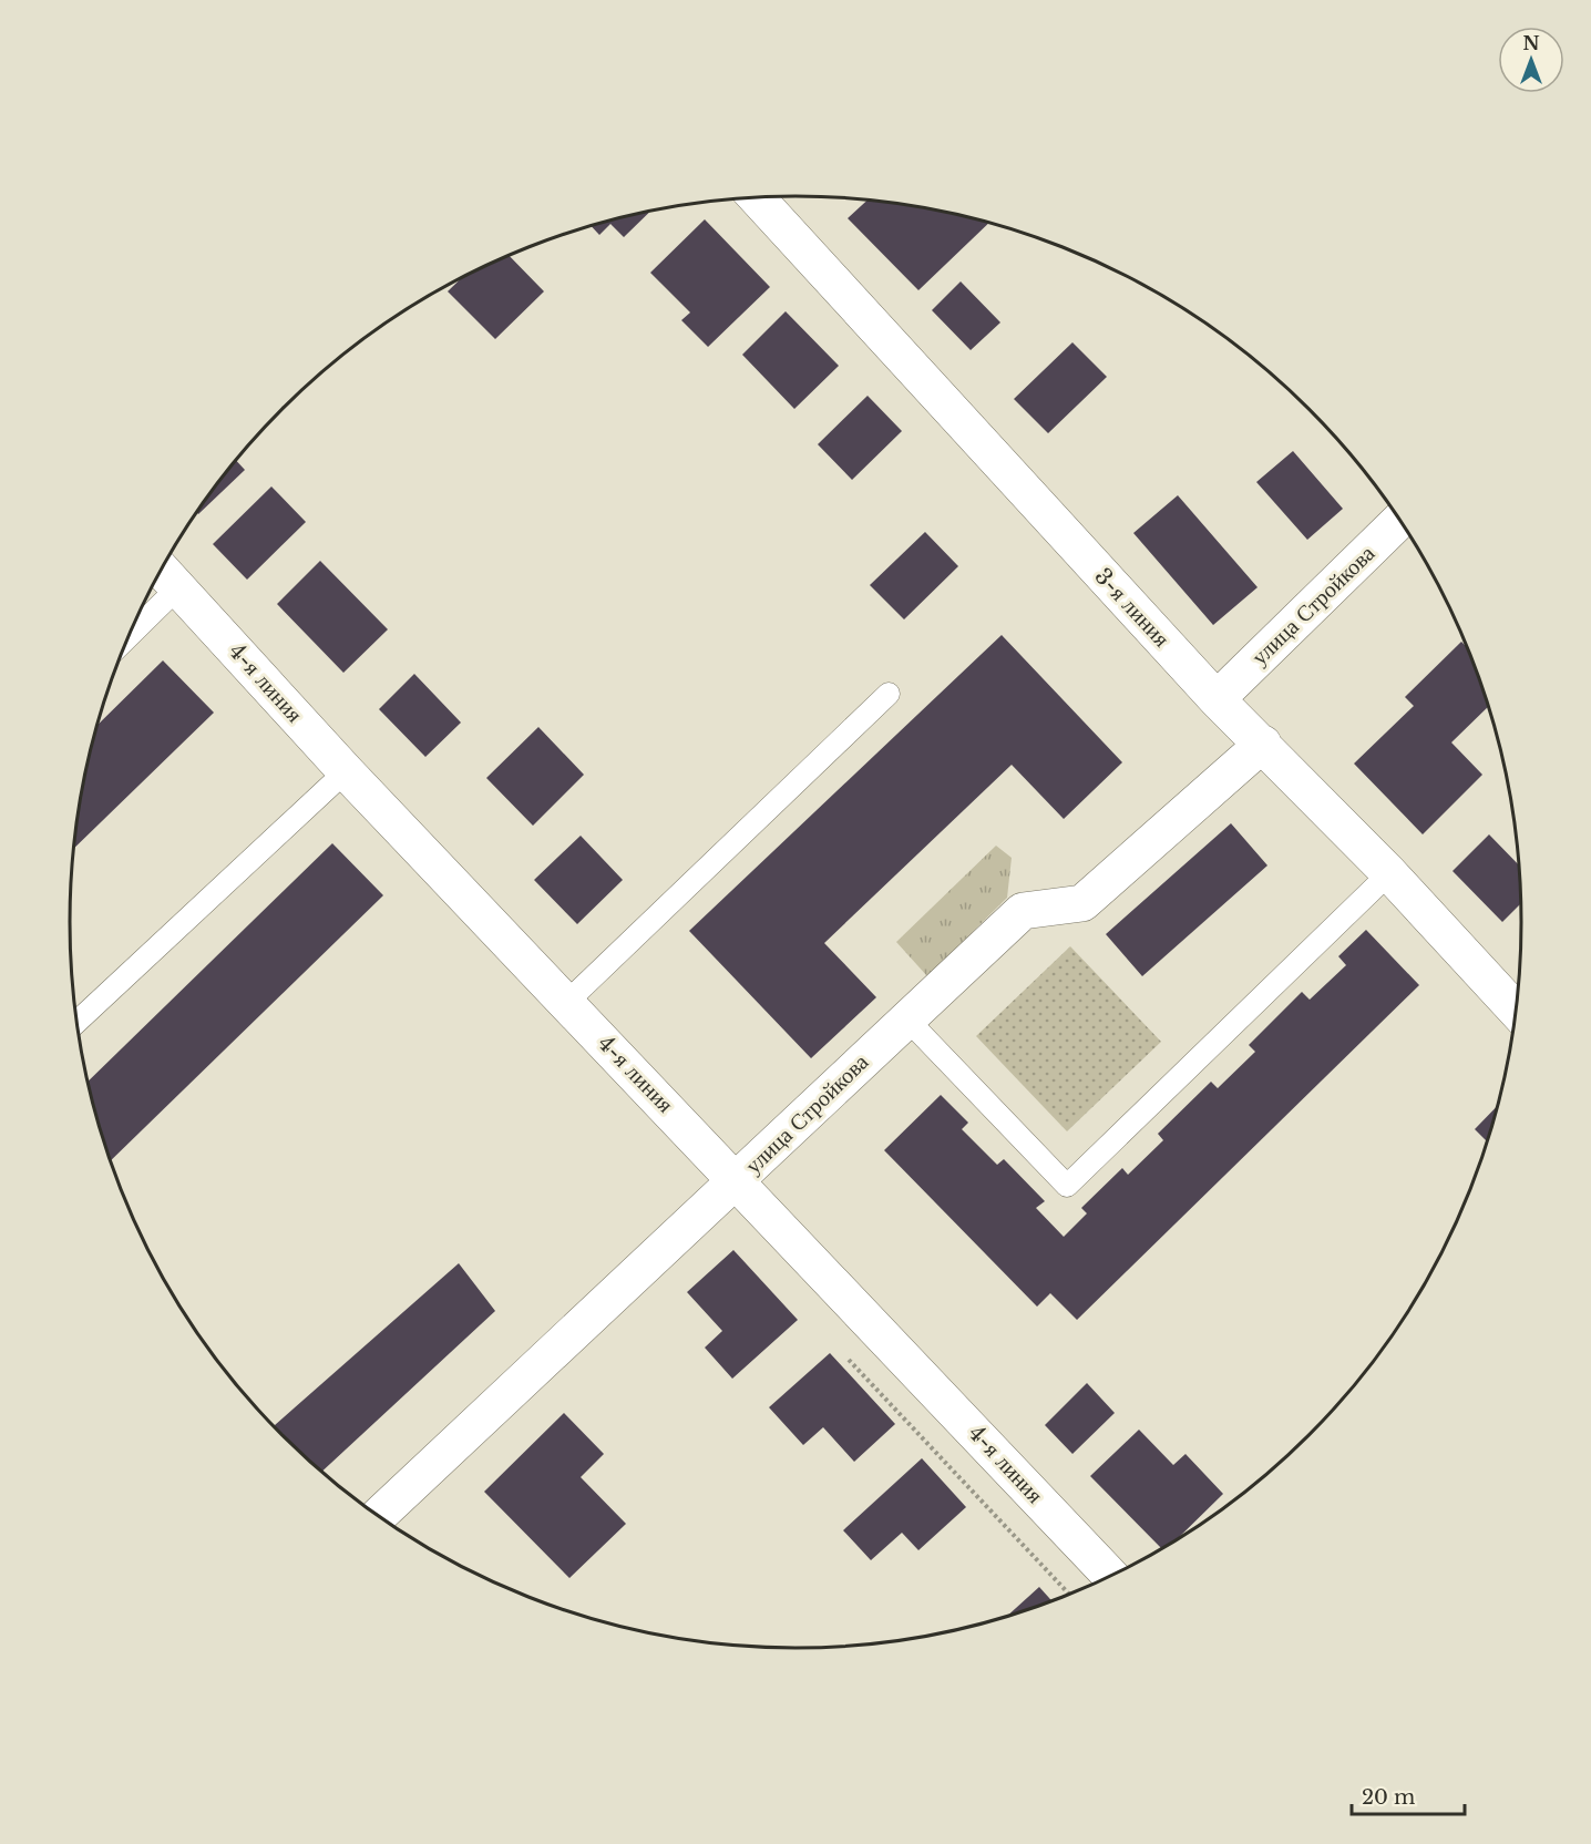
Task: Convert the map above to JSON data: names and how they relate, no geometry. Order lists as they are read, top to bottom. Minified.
{"streets":{"street":["улица Стройкова","3-я линия","4-я линия"]},"crossings":[["улица Стройкова","3-я линия"],["улица Стройкова","4-я линия"]],"scale_bar":"20 m","north":"top"}
